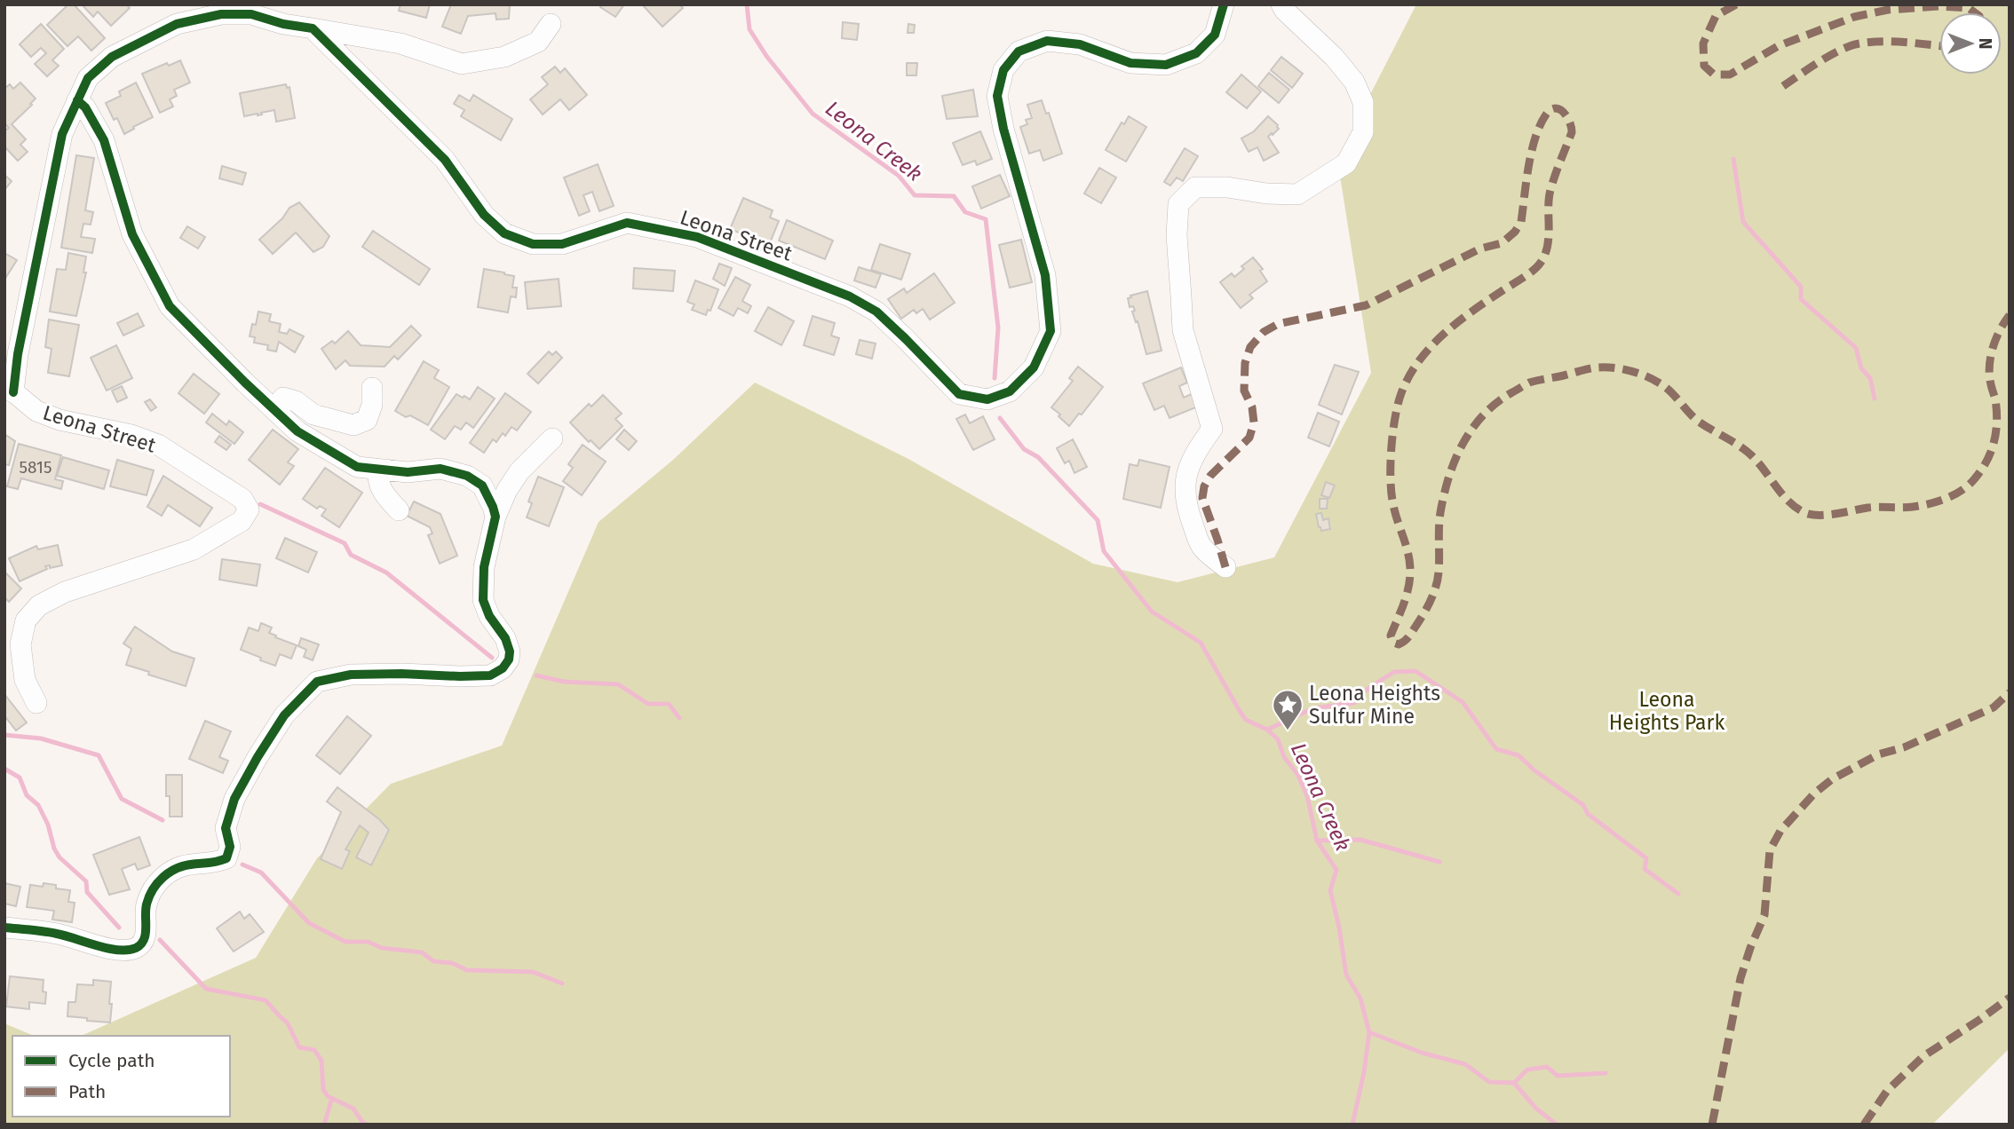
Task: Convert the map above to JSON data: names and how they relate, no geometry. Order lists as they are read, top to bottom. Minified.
{"streets":{"street":["Leona Street"]},"water":["Leona Creek"],"parks":["Leona Heights Park"],"places":{"place":["Leona Heights Sulfur Mine"]},"house_numbers":["5815"],"legend":["Cycle path","Path"],"north":"right"}
